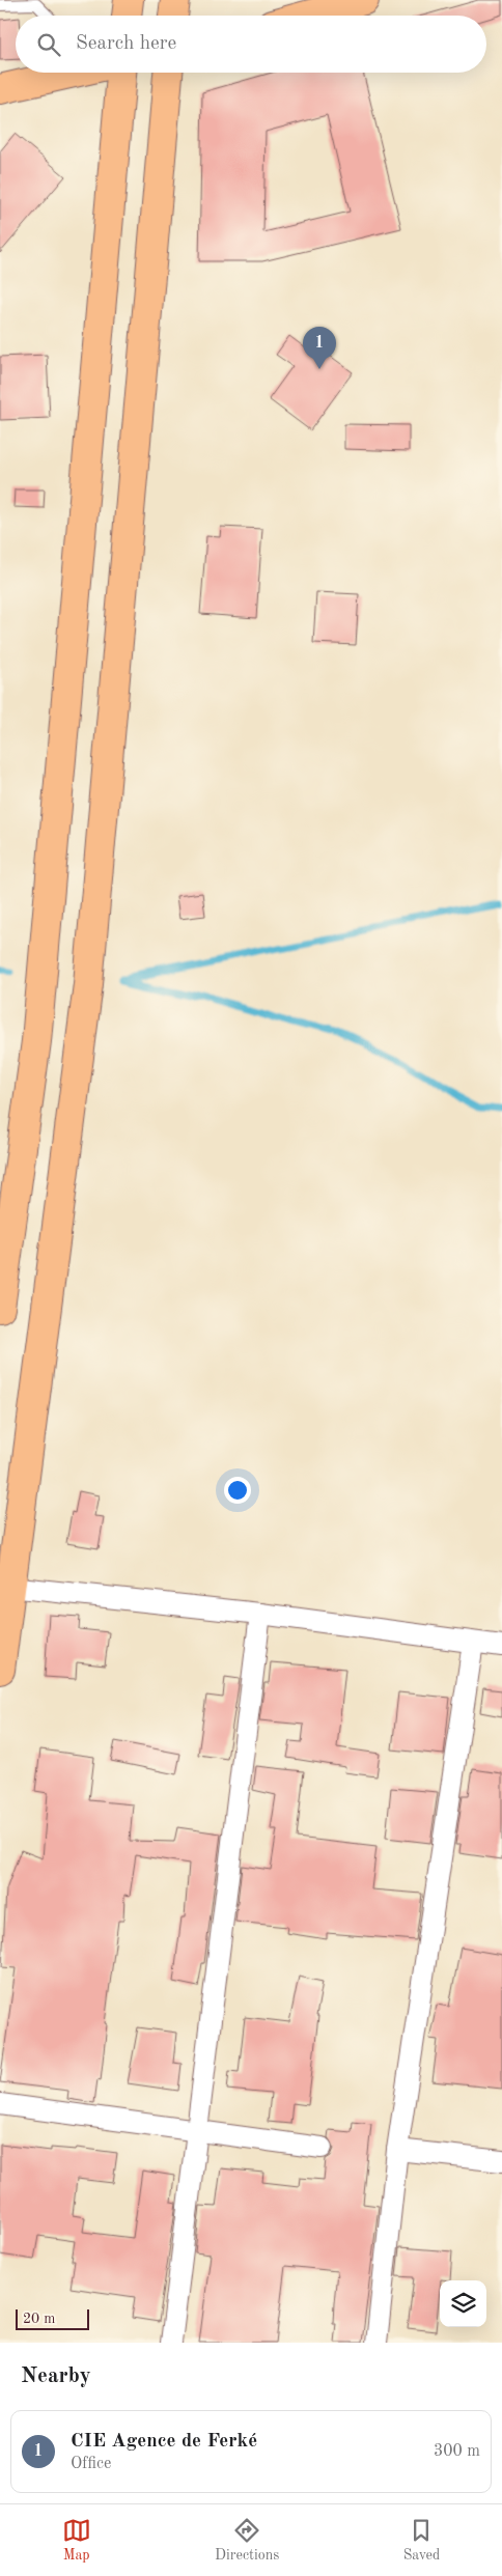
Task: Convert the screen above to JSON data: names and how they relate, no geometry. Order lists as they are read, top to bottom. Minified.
{"scale_bar":"20 m","page":{"search":"Search here","pins":"1","scale":"20 m","heading":"Nearby","list":[{"mark":"1","name":"CIE Agence de Ferké","note":"Office","value":"300 m"}],"nav":["Map","Directions","Saved"]}}
